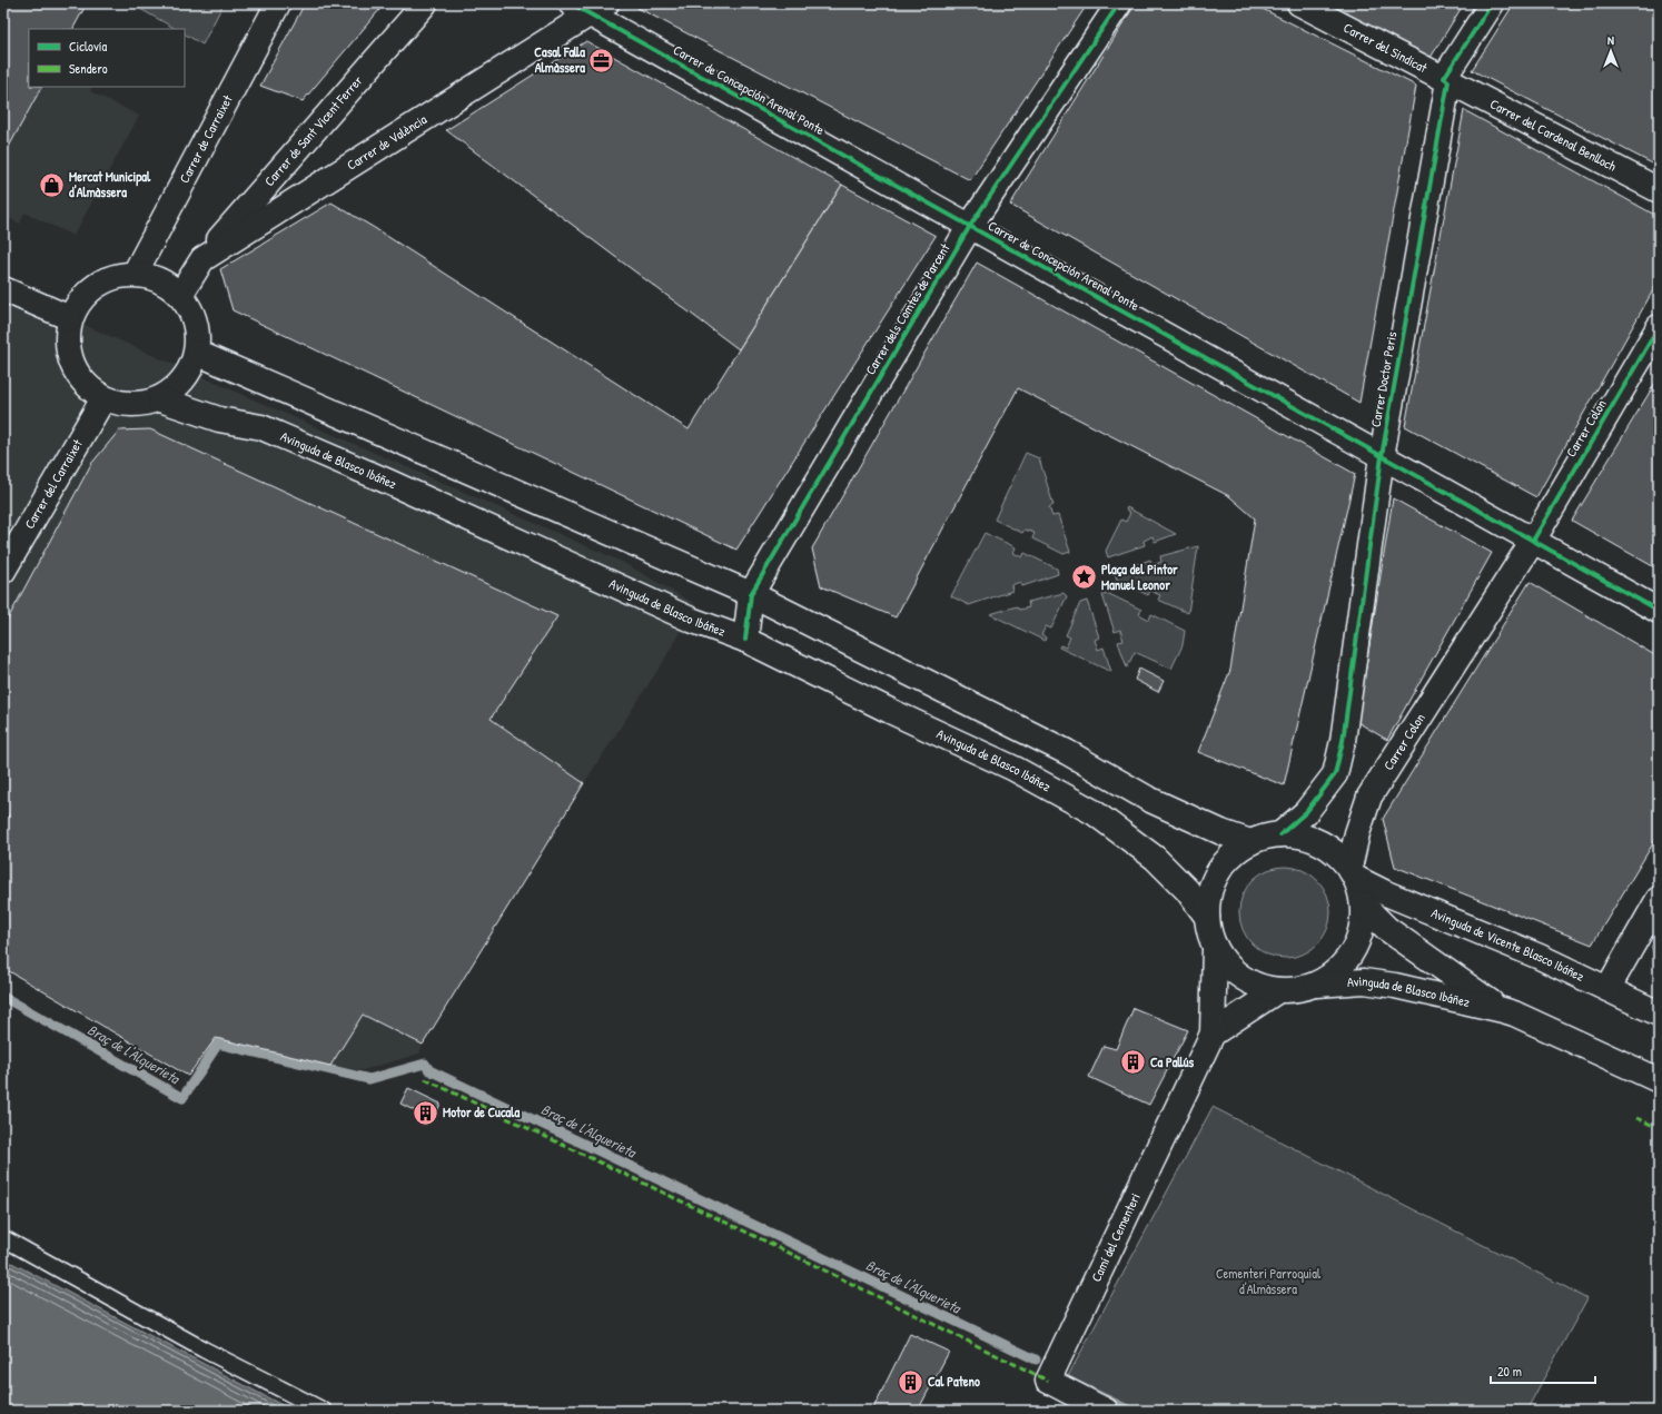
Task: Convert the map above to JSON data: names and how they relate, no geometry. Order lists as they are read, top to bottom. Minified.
{"streets":{"street":["Carrer del Sindicat","Carrer de Concepción Arenal Ponte","Carrer de Sant Vicent Ferrer","Carrer del Cardenal Benlloch","Carrer de Carraixet","Carrer de València","Carrer dels Comtes de Parcent","Carrer Doctor Peris","Carrer Colon","Avinguda de Blasco Ibáñez","Carrer del Carraixet","Avinguda de Vicente Blasco Ibáñez","Camí del Cementeri"]},"crossings":[["Carrer del Sindicat","Carrer del Cardenal Benlloch"],["Carrer del Sindicat","Carrer Doctor Peris"],["Carrer de Concepción Arenal Ponte","Carrer de València"],["Carrer de Concepción Arenal Ponte","Carrer dels Comtes de Parcent"],["Carrer de Concepción Arenal Ponte","Carrer Doctor Peris"],["Carrer de Concepción Arenal Ponte","Carrer Colon"],["Carrer de Sant Vicent Ferrer","Carrer de València"],["Carrer del Cardenal Benlloch","Carrer Doctor Peris"],["Carrer de Carraixet","Carrer de València"],["Carrer de Carraixet","Avinguda de Blasco Ibáñez"],["Carrer de Carraixet","Carrer del Carraixet"],["Carrer de València","Avinguda de Blasco Ibáñez"],["Carrer de València","Carrer del Carraixet"],["Carrer dels Comtes de Parcent","Avinguda de Blasco Ibáñez"],["Carrer Doctor Peris","Carrer Colon"],["Carrer Doctor Peris","Avinguda de Blasco Ibáñez"],["Carrer Doctor Peris","Avinguda de Vicente Blasco Ibáñez"],["Carrer Colon","Avinguda de Blasco Ibáñez"],["Carrer Colon","Avinguda de Vicente Blasco Ibáñez"],["Avinguda de Blasco Ibáñez","Carrer del Carraixet"],["Avinguda de Blasco Ibáñez","Avinguda de Vicente Blasco Ibáñez"]],"water":["Braç de l'Alquerieta"],"parks":["Cementeri Parroquial d'Almàssera"],"places":{"office":["Casal Falla Almàssera"],"shop":["Mercat Municipal d'Almàssera"],"place":["Plaça del Pintor Manuel Leonor"],"building":["Ca Pallús","Motor de Cucala","Cal Pateno"]},"legend":["Ciclovía","Sendero"],"scale_bar":"20 m","north":"top"}
